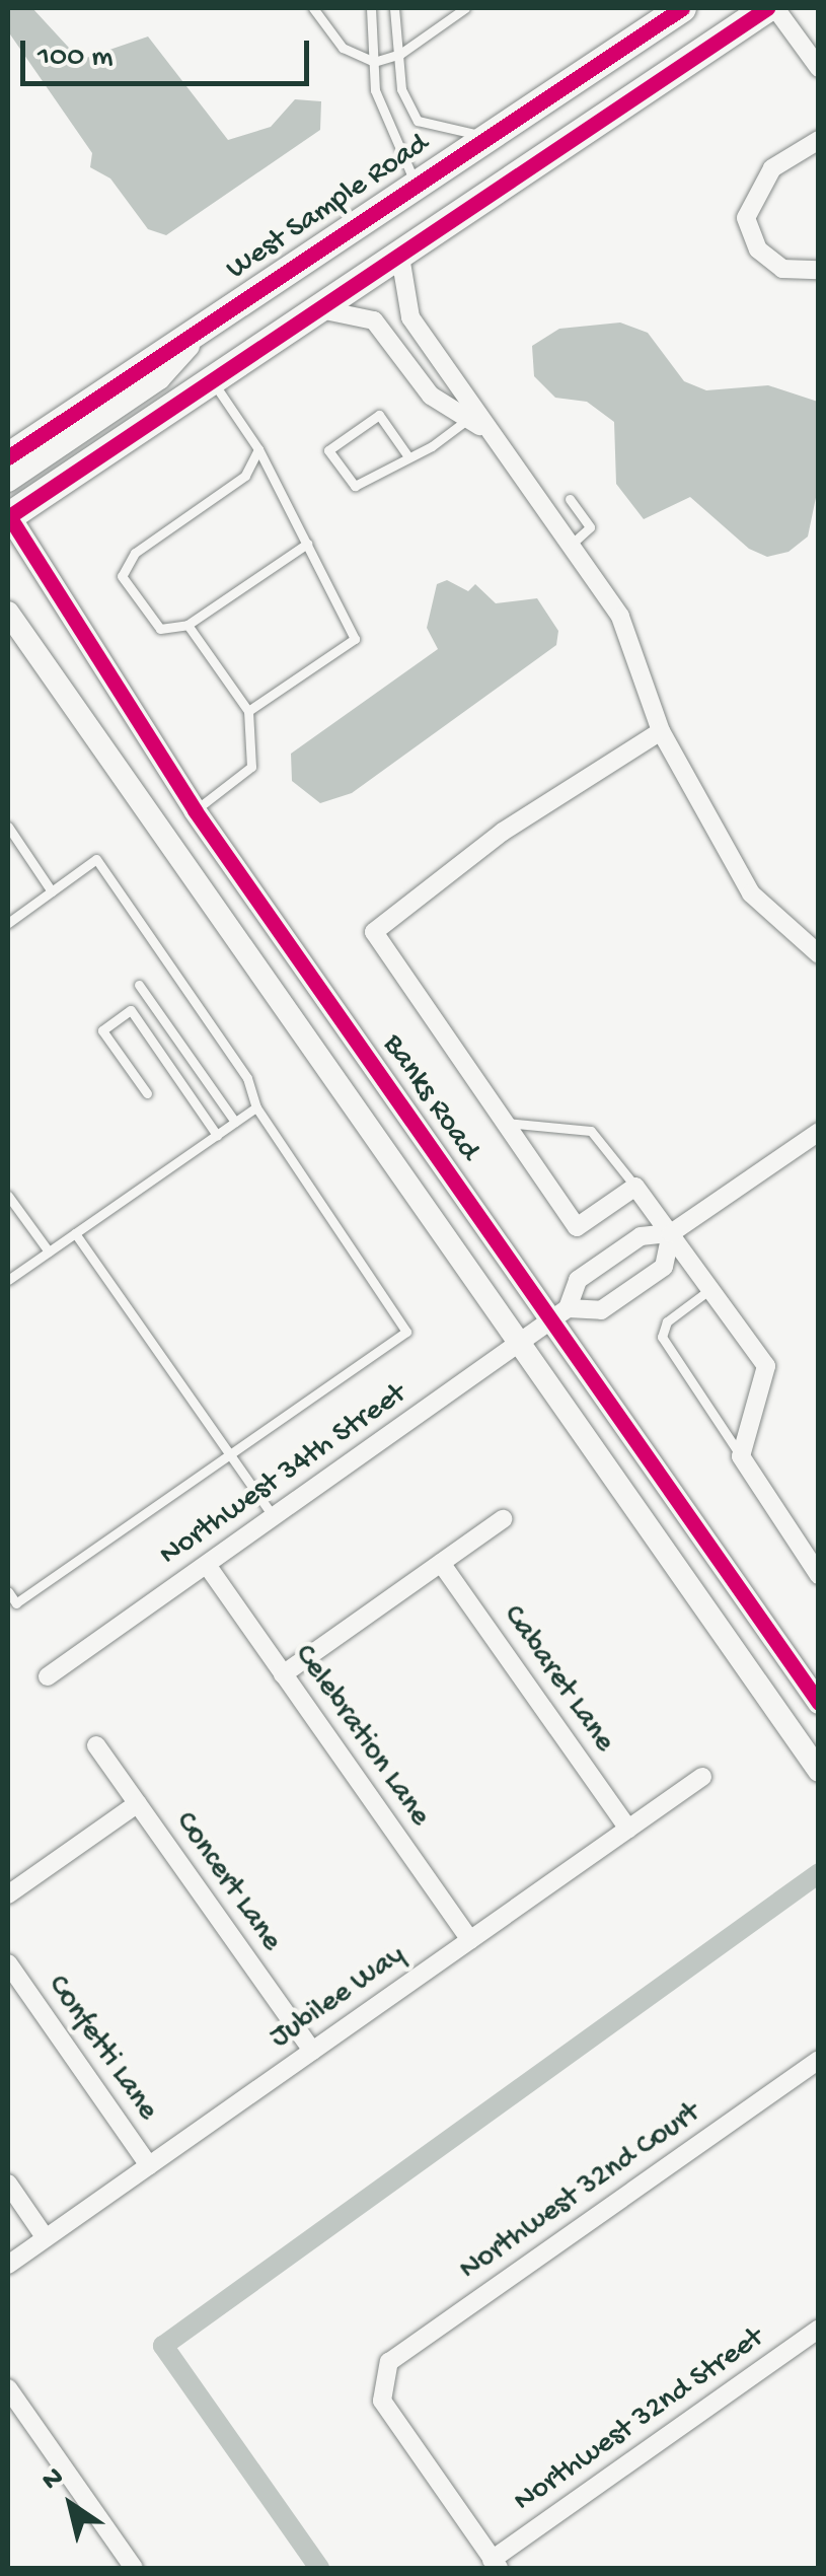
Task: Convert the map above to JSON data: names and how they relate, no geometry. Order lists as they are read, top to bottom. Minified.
{"streets":{"main road":["West Sample Road"],"street":["Banks Road","Northwest 34th Street","Cabaret Lane","Celebration Lane","Concert Lane","Jubilee Way","Confetti Lane","Northwest 32nd Court","Northwest 32nd Street"]},"crossings":[["Banks Road","Northwest 34th Street"],["Northwest 34th Street","Celebration Lane"],["Cabaret Lane","Jubilee Way"],["Celebration Lane","Jubilee Way"],["Concert Lane","Jubilee Way"],["Jubilee Way","Confetti Lane"],["Northwest 32nd Court","Northwest 32nd Street"]],"scale_bar":"100 m","north":"top left"}
